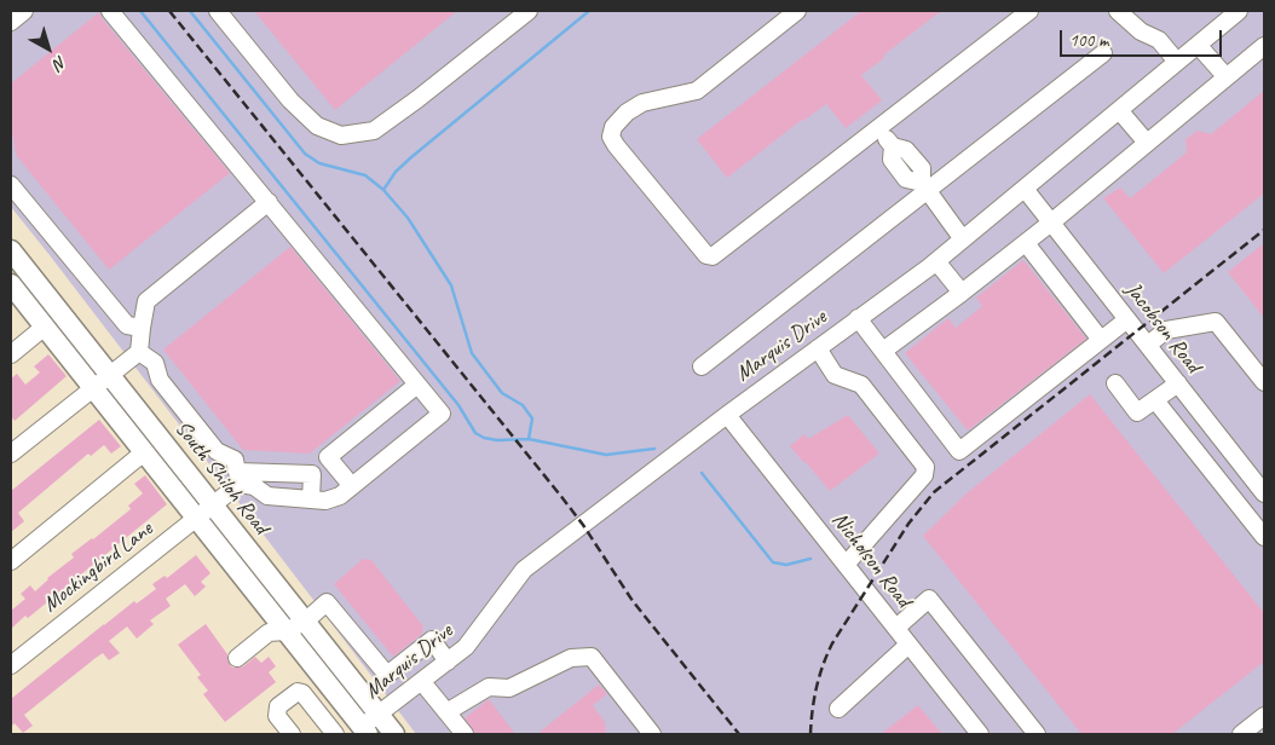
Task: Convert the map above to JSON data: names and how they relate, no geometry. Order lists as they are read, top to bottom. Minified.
{"streets":{"main road":["South Shiloh Road"],"street":["Jacobson Road","Marquis Drive","Nicholson Road","Mockingbird Lane"]},"crossings":[["Jacobson Road","Marquis Drive"],["Marquis Drive","South Shiloh Road"],["Marquis Drive","Nicholson Road"],["South Shiloh Road","Mockingbird Lane"]],"scale_bar":"100 m","north":"bottom right"}
